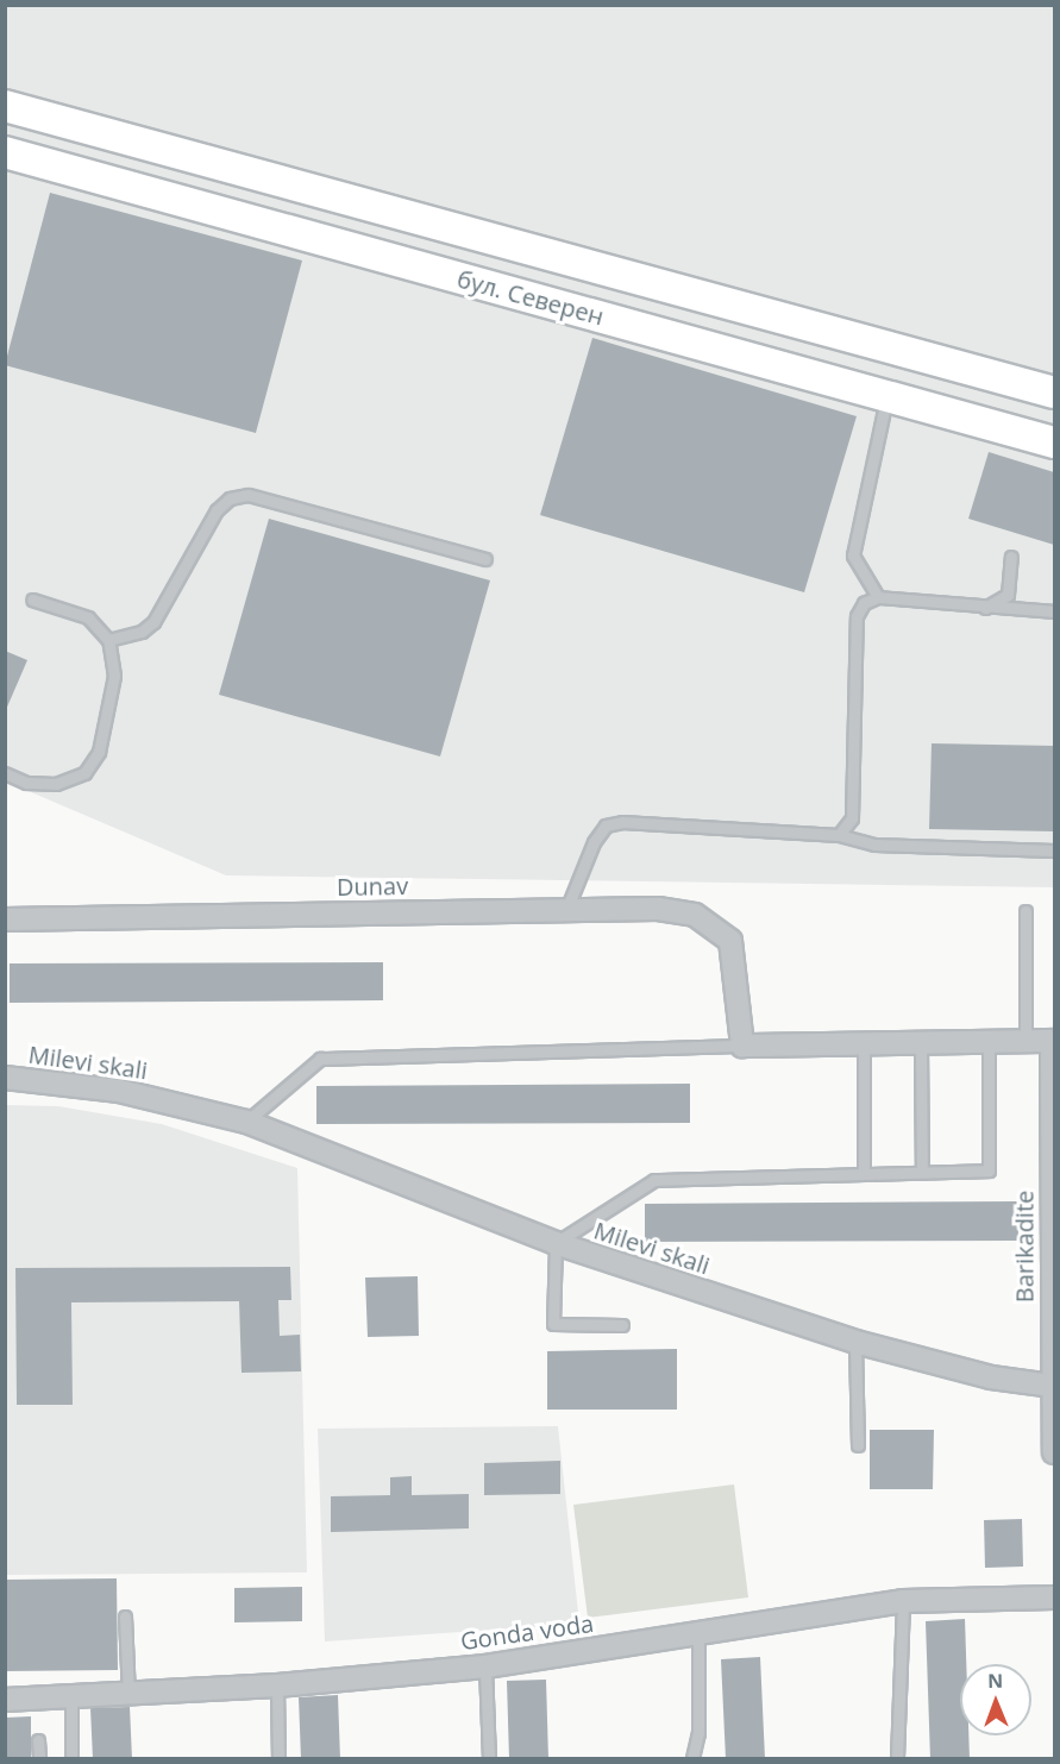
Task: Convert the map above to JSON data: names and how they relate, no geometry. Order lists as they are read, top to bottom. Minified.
{"streets":{"main road":["бул. Северен"],"street":["Dunav","Milevi skali","Barikadite","Gonda voda"]},"crossings":[["Milevi skali","Barikadite"]],"north":"top"}
